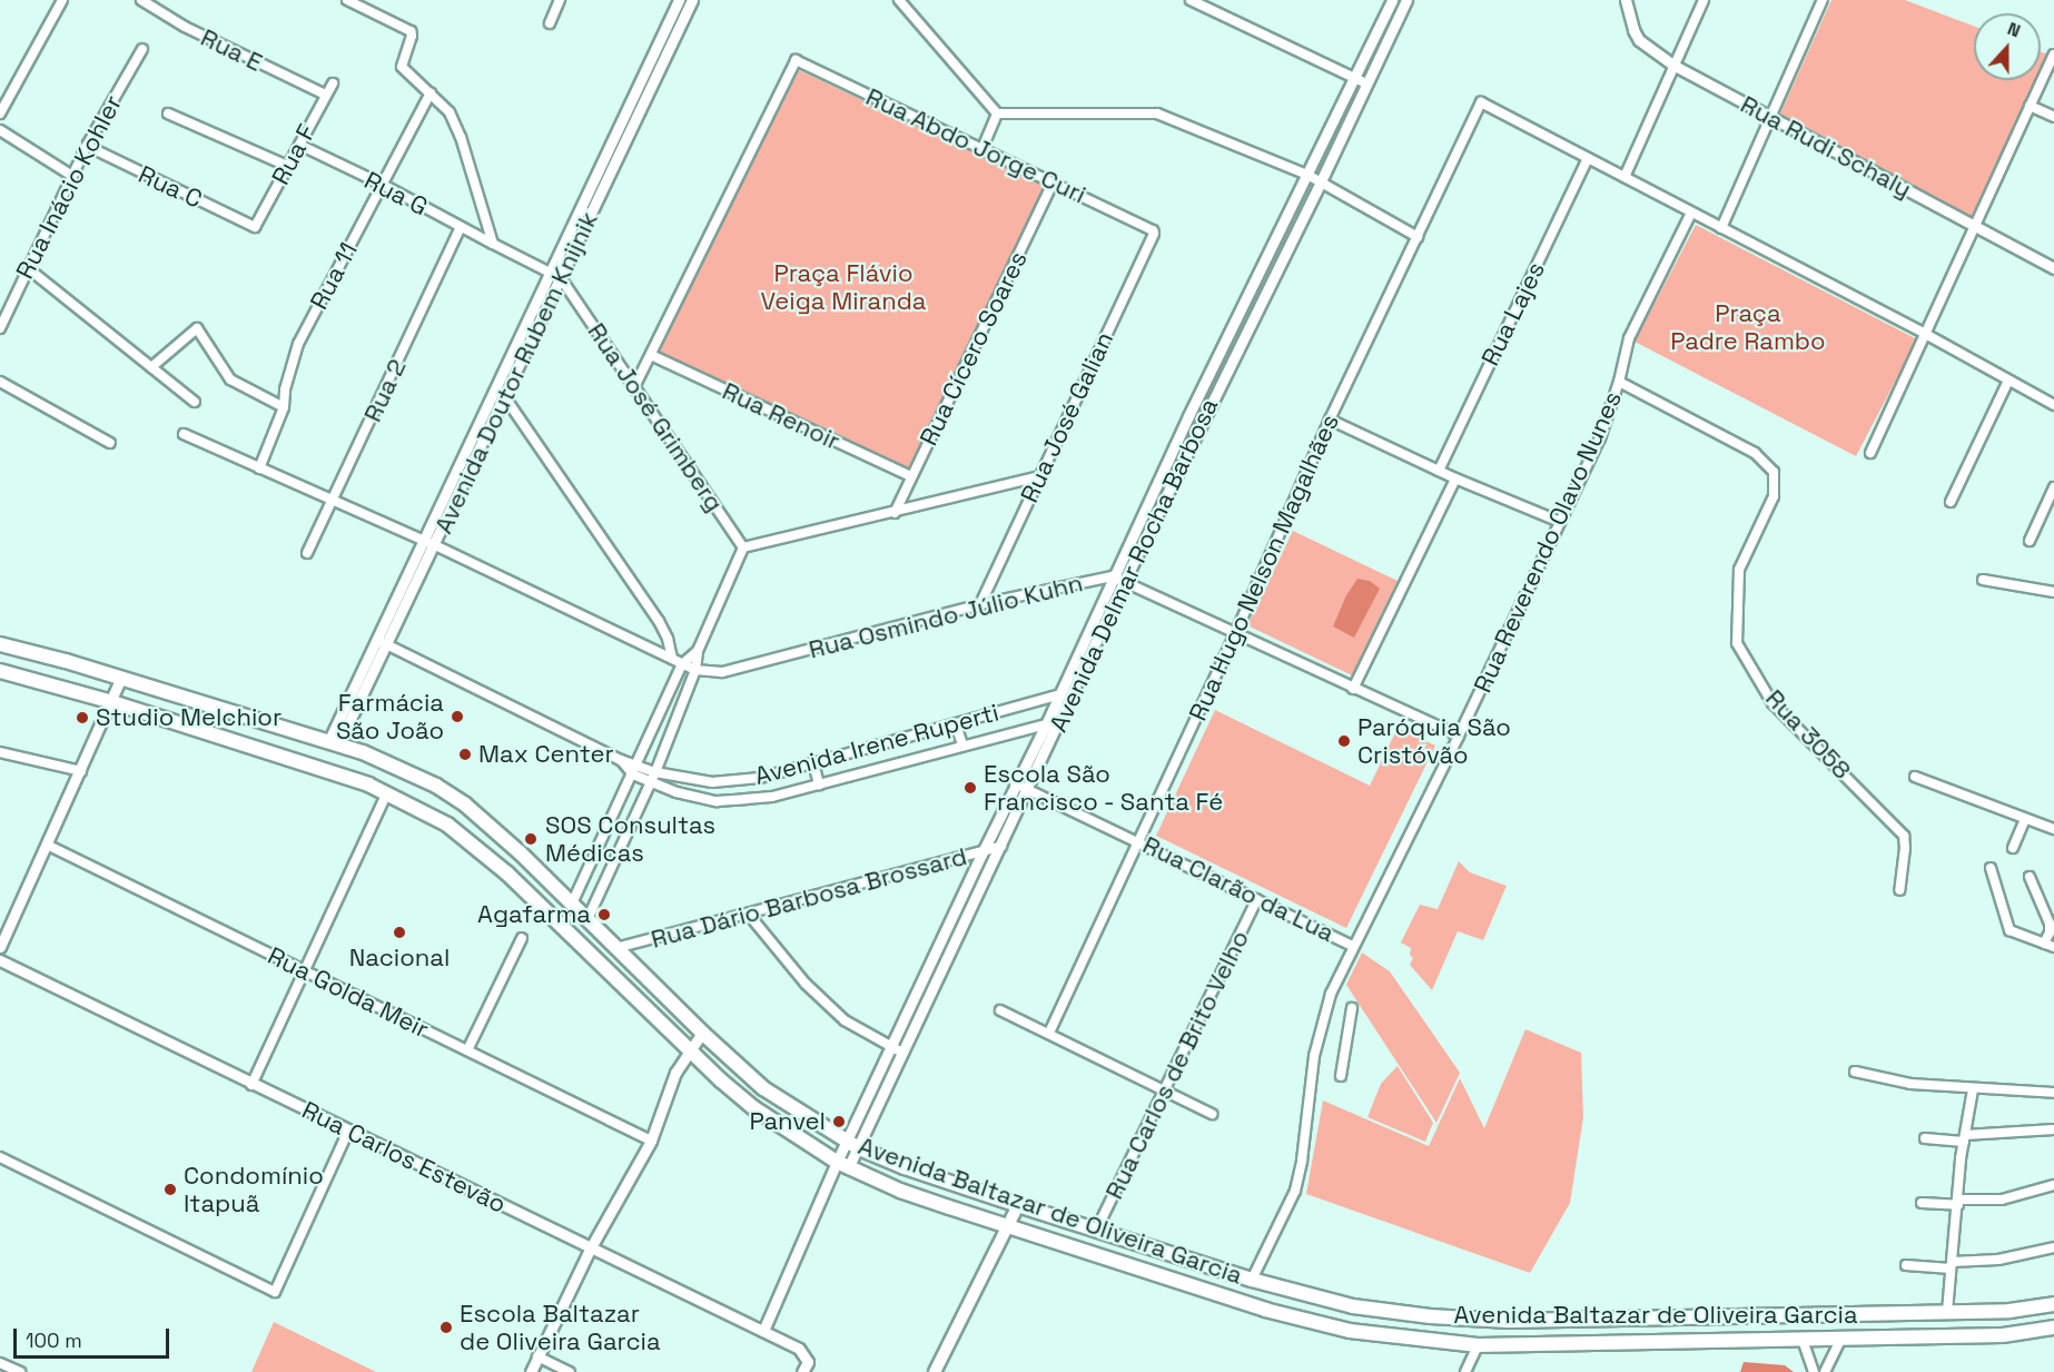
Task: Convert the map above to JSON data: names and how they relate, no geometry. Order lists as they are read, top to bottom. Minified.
{"streets":{"main road":["Avenida Baltazar de Oliveira Garcia"],"street":["Rua E","Rua Abdo Jorge Curi","Rua Rudi Schaly","Rua F","Rua Inácio Kohler","Rua C","Rua G","Rua 11","Rua Lajes","Rua Cícero Soares","Avenida Doutor Rubem Knijnik","Rua 2","Rua Renoir","Rua José Grimberg","Rua José Galian","Rua Reverendo Olavo Nunes","Avenida Delmar Rocha Barbosa","Rua Hugo Nelson Magalhães","Rua Osmindo Júlio Kuhn","Rua 3058","Avenida Irene Ruperti","Rua Clarão da Lua","Rua Dário Barbosa Brossard","Rua Golda Meir","Rua Carlos de Brito Velho","Rua Carlos Estevão"]},"crossings":[["Rua E","Rua F"],["Rua Abdo Jorge Curi","Rua Cícero Soares"],["Rua Abdo Jorge Curi","Rua Renoir"],["Rua Abdo Jorge Curi","Rua José Galian"],["Rua F","Rua C"],["Rua F","Rua G"],["Rua Inácio Kohler","Rua C"],["Rua G","Rua 11"],["Rua G","Rua 2"],["Rua 11","Rua Osmindo Júlio Kuhn"],["Rua Lajes","Rua Hugo Nelson Magalhães"],["Rua Cícero Soares","Rua Renoir"],["Avenida Doutor Rubem Knijnik","Rua José Grimberg"],["Avenida Doutor Rubem Knijnik","Rua Osmindo Júlio Kuhn"],["Avenida Doutor Rubem Knijnik","Avenida Baltazar de Oliveira Garcia"],["Rua 2","Rua Osmindo Júlio Kuhn"],["Rua José Galian","Rua Osmindo Júlio Kuhn"],["Rua Reverendo Olavo Nunes","Rua Osmindo Júlio Kuhn"],["Rua Reverendo Olavo Nunes","Rua 3058"],["Rua Reverendo Olavo Nunes","Rua Clarão da Lua"],["Rua Reverendo Olavo Nunes","Avenida Baltazar de Oliveira Garcia"],["Avenida Delmar Rocha Barbosa","Rua Osmindo Júlio Kuhn"],["Avenida Delmar Rocha Barbosa","Avenida Irene Ruperti"],["Avenida Delmar Rocha Barbosa","Rua Clarão da Lua"],["Avenida Delmar Rocha Barbosa","Rua Dário Barbosa Brossard"],["Avenida Delmar Rocha Barbosa","Rua Carlos Estevão"],["Avenida Delmar Rocha Barbosa","Avenida Baltazar de Oliveira Garcia"],["Rua Hugo Nelson Magalhães","Rua Osmindo Júlio Kuhn"],["Rua Hugo Nelson Magalhães","Rua Clarão da Lua"],["Rua Clarão da Lua","Rua Carlos de Brito Velho"],["Rua Dário Barbosa Brossard","Avenida Baltazar de Oliveira Garcia"],["Rua Carlos de Brito Velho","Avenida Baltazar de Oliveira Garcia"]],"parks":["Praça Flávio Veiga Miranda","Praça Padre Rambo"],"places":["Farmácia São João","Studio Melchior","Paróquia São Cristóvão","Max Center","Escola São Francisco - Santa Fé","SOS Consultas Médicas","Agafarma","Nacional","Panvel","Condomínio Itapuã","Escola Baltazar de Oliveira Garcia"],"scale_bar":"100 m","north":"top"}
